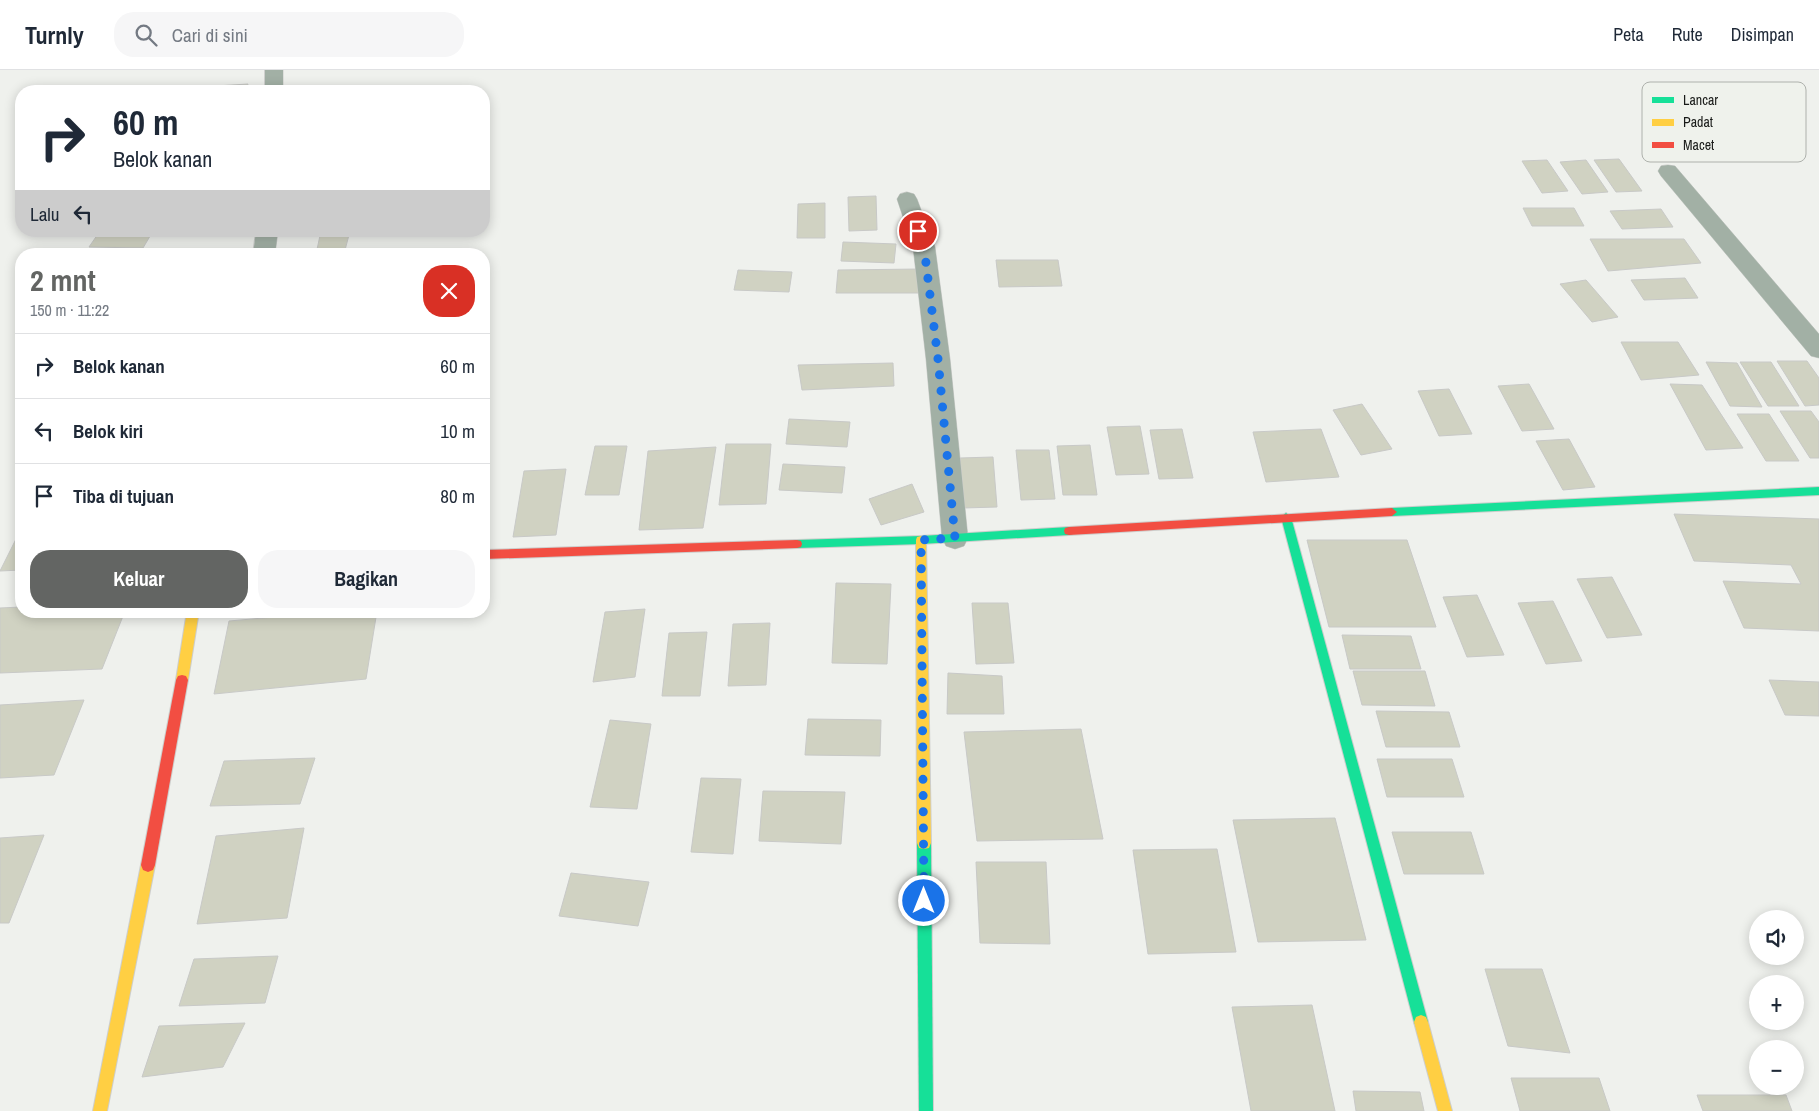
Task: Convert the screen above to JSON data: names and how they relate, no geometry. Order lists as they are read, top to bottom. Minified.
{"legend":["Lancar","Padat","Macet"],"page":{"header":"Turnly","search":"Cari di sini","nav":["Peta","Rute","Disimpan"],"turn":["60 m","Belok kanan"],"then":"Lalu","heading":["2 mnt","150 m · 11:22"],"list":[{"name":"Belok kanan","value":"60 m"},{"name":"Belok kiri","value":"10 m"},{"name":"Tiba di tujuan","value":"80 m"}],"buttons":["Keluar","Bagikan"],"map_buttons":["+","−"]}}
